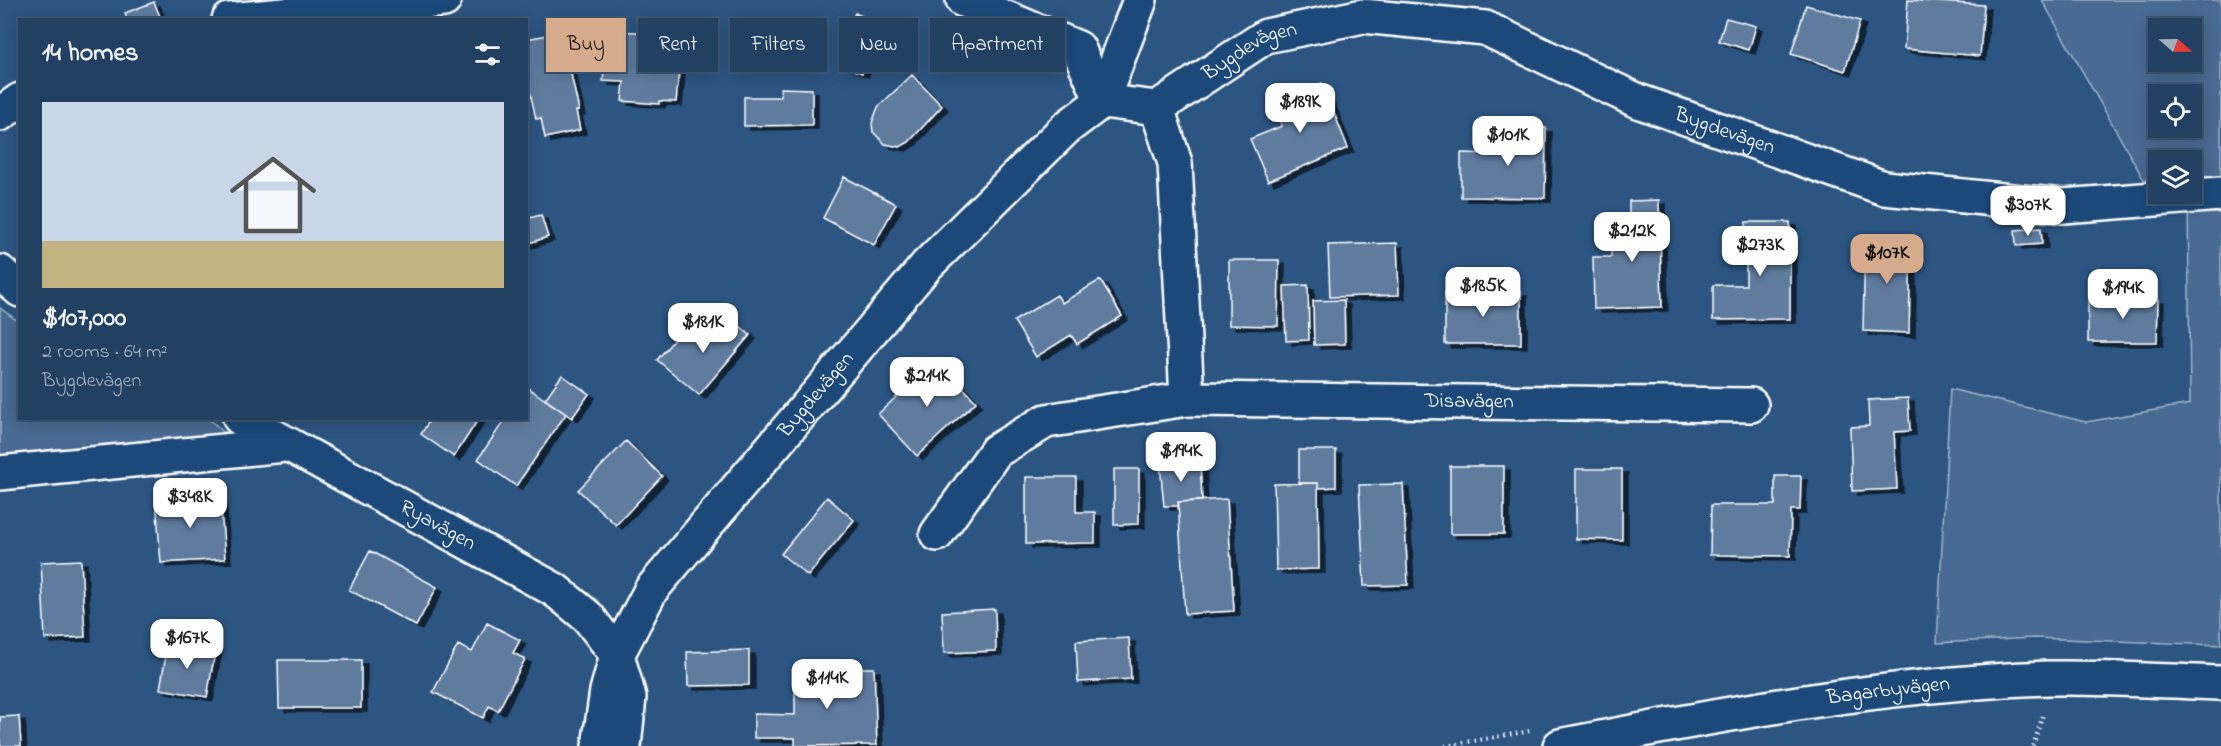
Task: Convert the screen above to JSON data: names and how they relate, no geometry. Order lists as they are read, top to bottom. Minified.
{"streets":{"street":["Bygdevägen","Disavägen","Ryavägen","Bagarbyvägen"]},"crossings":[["Bygdevägen","Ryavägen"]],"north":"right","page":{"chip":["Buy","Rent","Filters","New","Apartment"],"heading":"14 homes","price":["$189K","$101K","$307K","$212K","$273K","$107K","$185K","$194K","$181K","$214K","$194K","$348K","$167K","$114K"],"list":[{"name":"$107,000","note":"2 rooms · 64 m² · Bygdevägen"}]}}
